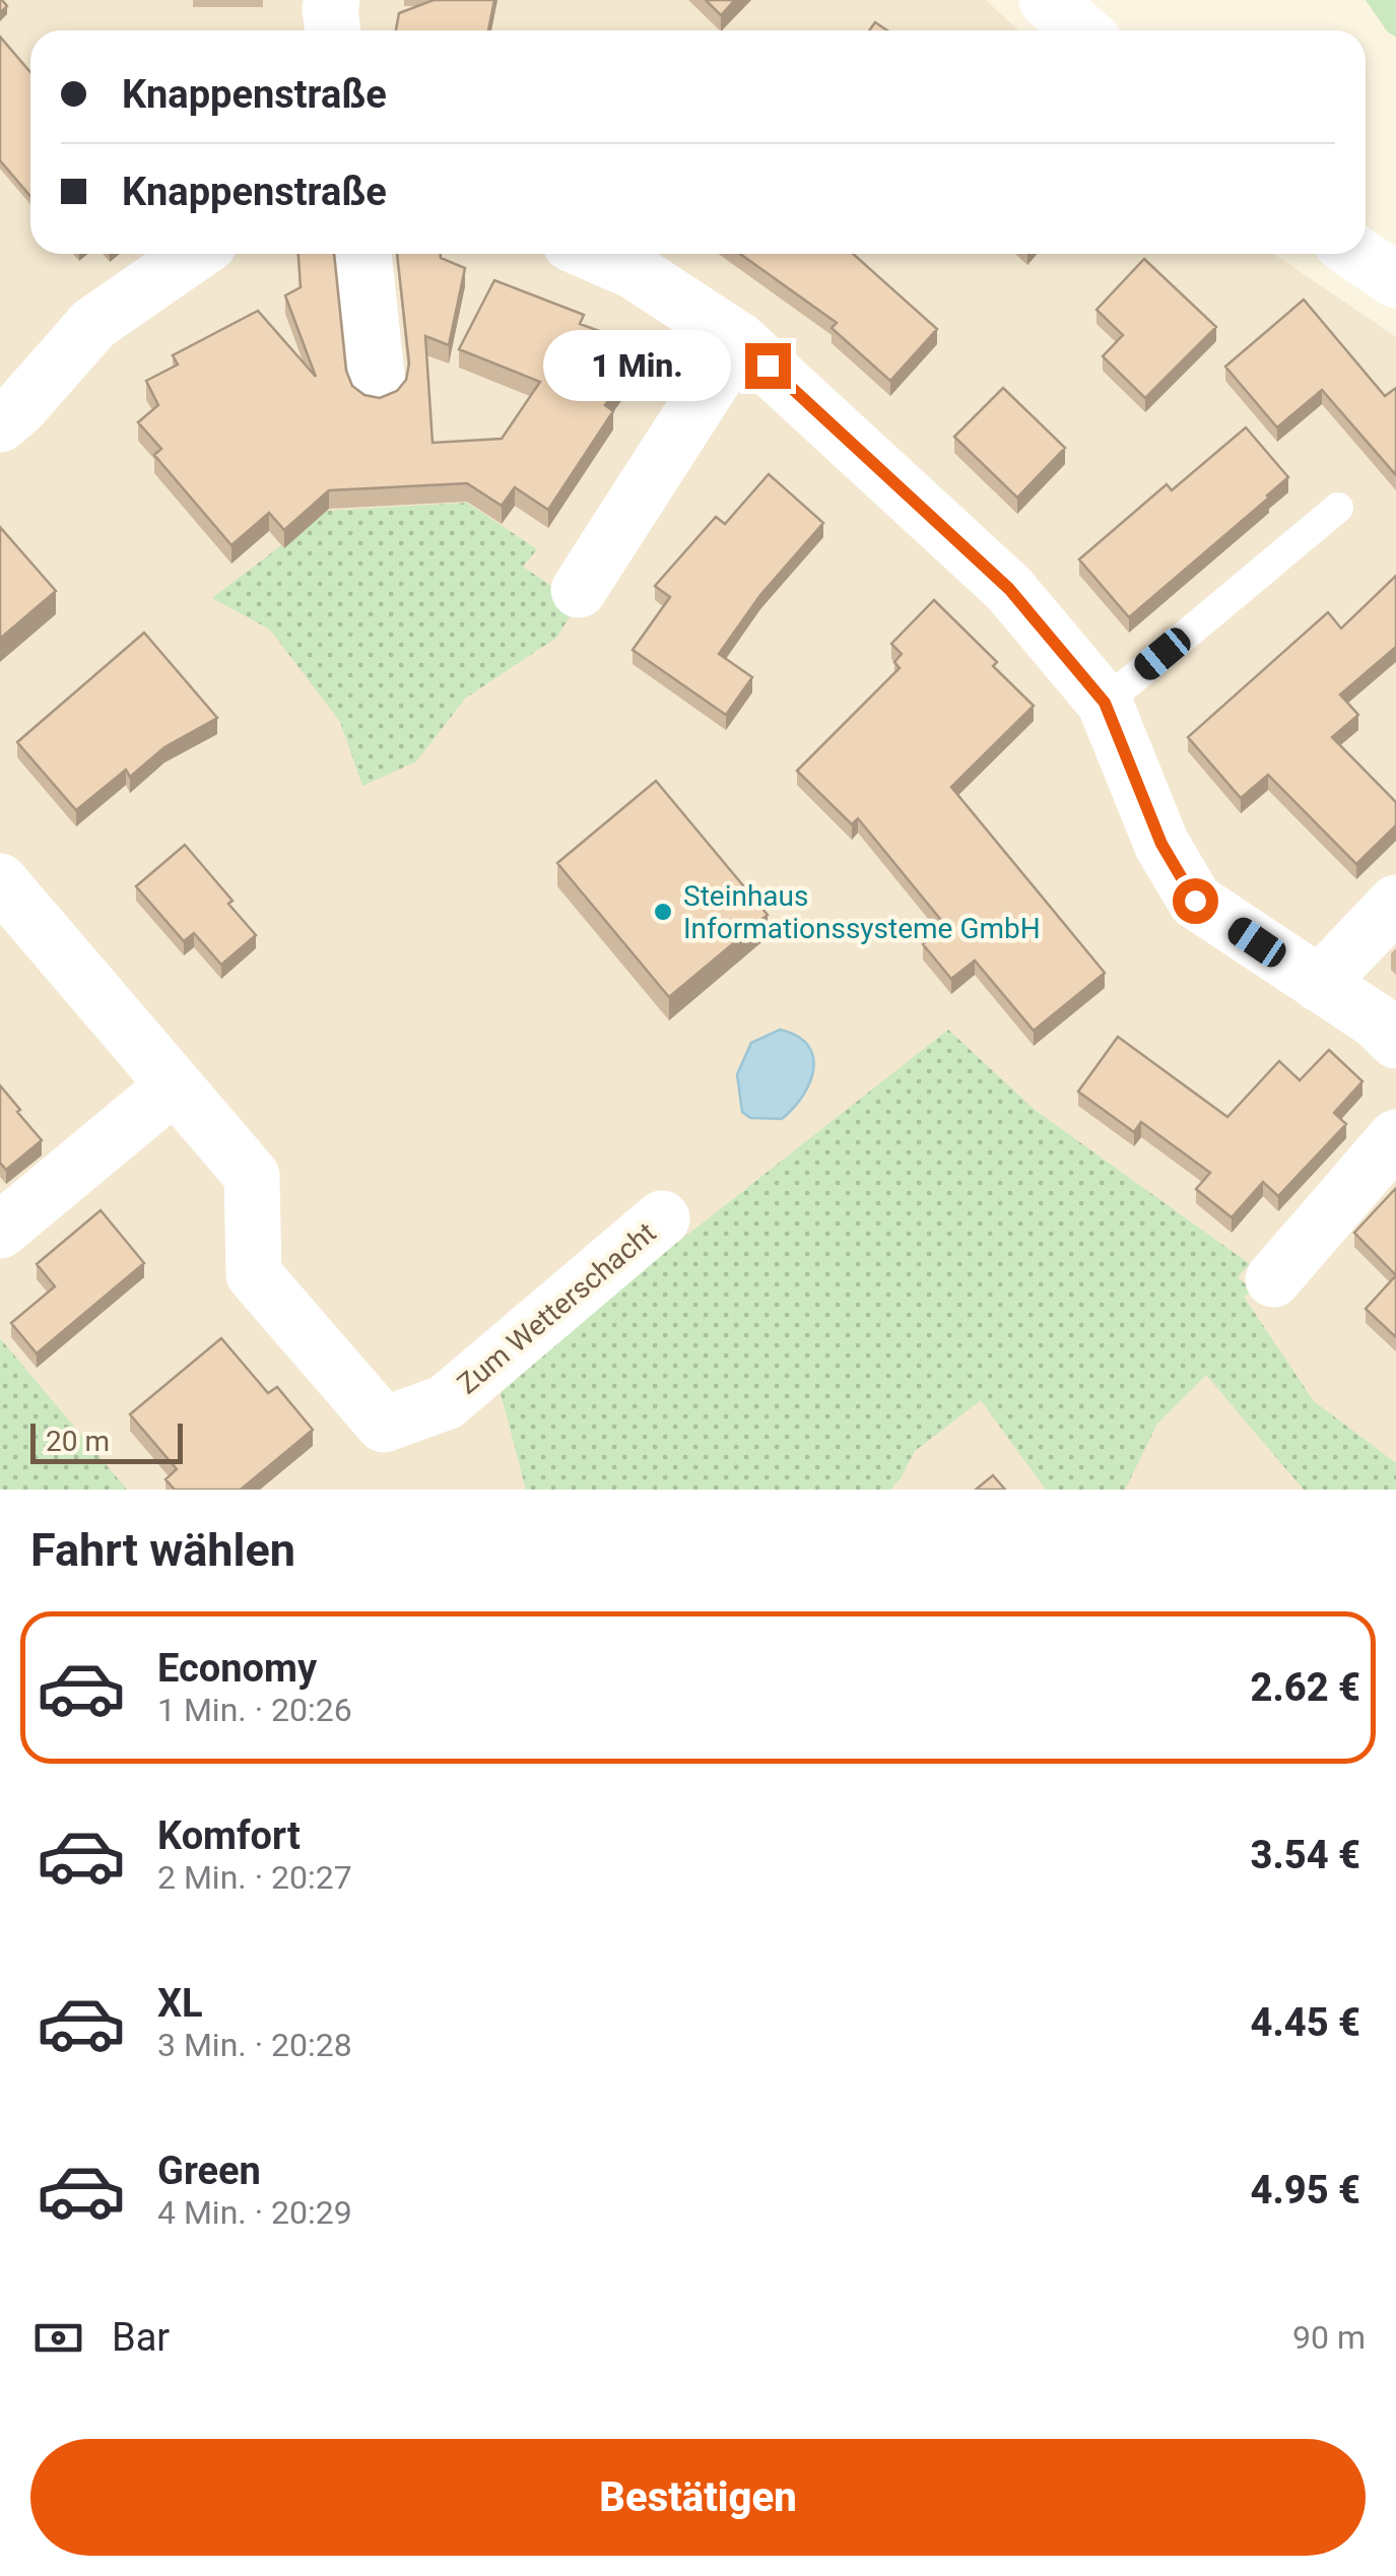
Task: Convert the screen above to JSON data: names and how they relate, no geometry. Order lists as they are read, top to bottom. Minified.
{"streets":{"street":["Zum Wetterschacht"]},"places":["Steinhaus Informationssysteme GmbH"],"scale_bar":"20 m","page":{"banner":["Knappenstraße","Knappenstraße"],"bubble":"1 Min.","scale":"20 m","heading":"Fahrt wählen","list":[{"name":"Economy","note":"1 Min. · 20:26","value":"2.62 €"},{"name":"Komfort","note":"2 Min. · 20:27","value":"3.54 €"},{"name":"XL","note":"3 Min. · 20:28","value":"4.45 €"},{"name":"Green","note":"4 Min. · 20:29","value":"4.95 €"}],"pay":["Bar","90 m"],"buttons":"Bestätigen"}}
